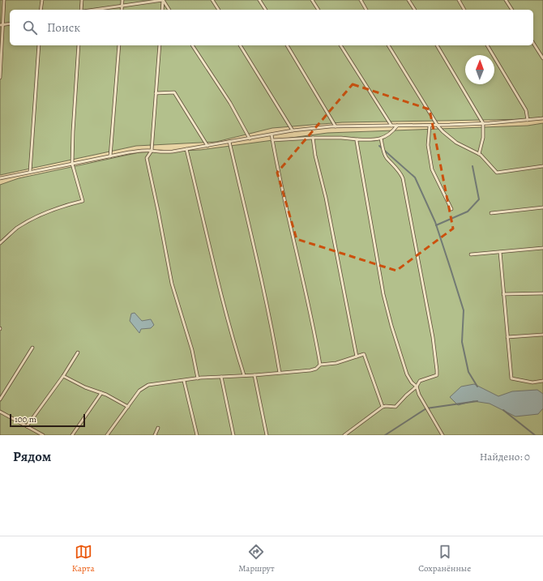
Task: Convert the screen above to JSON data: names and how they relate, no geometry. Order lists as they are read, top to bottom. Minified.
{"scale_bar":"100 m","north":"top","page":{"search":"Поиск","scale":"100 m","heading":["Рядом","Найдено: 0"],"nav":["Карта","Маршрут","Сохранённые"]}}
